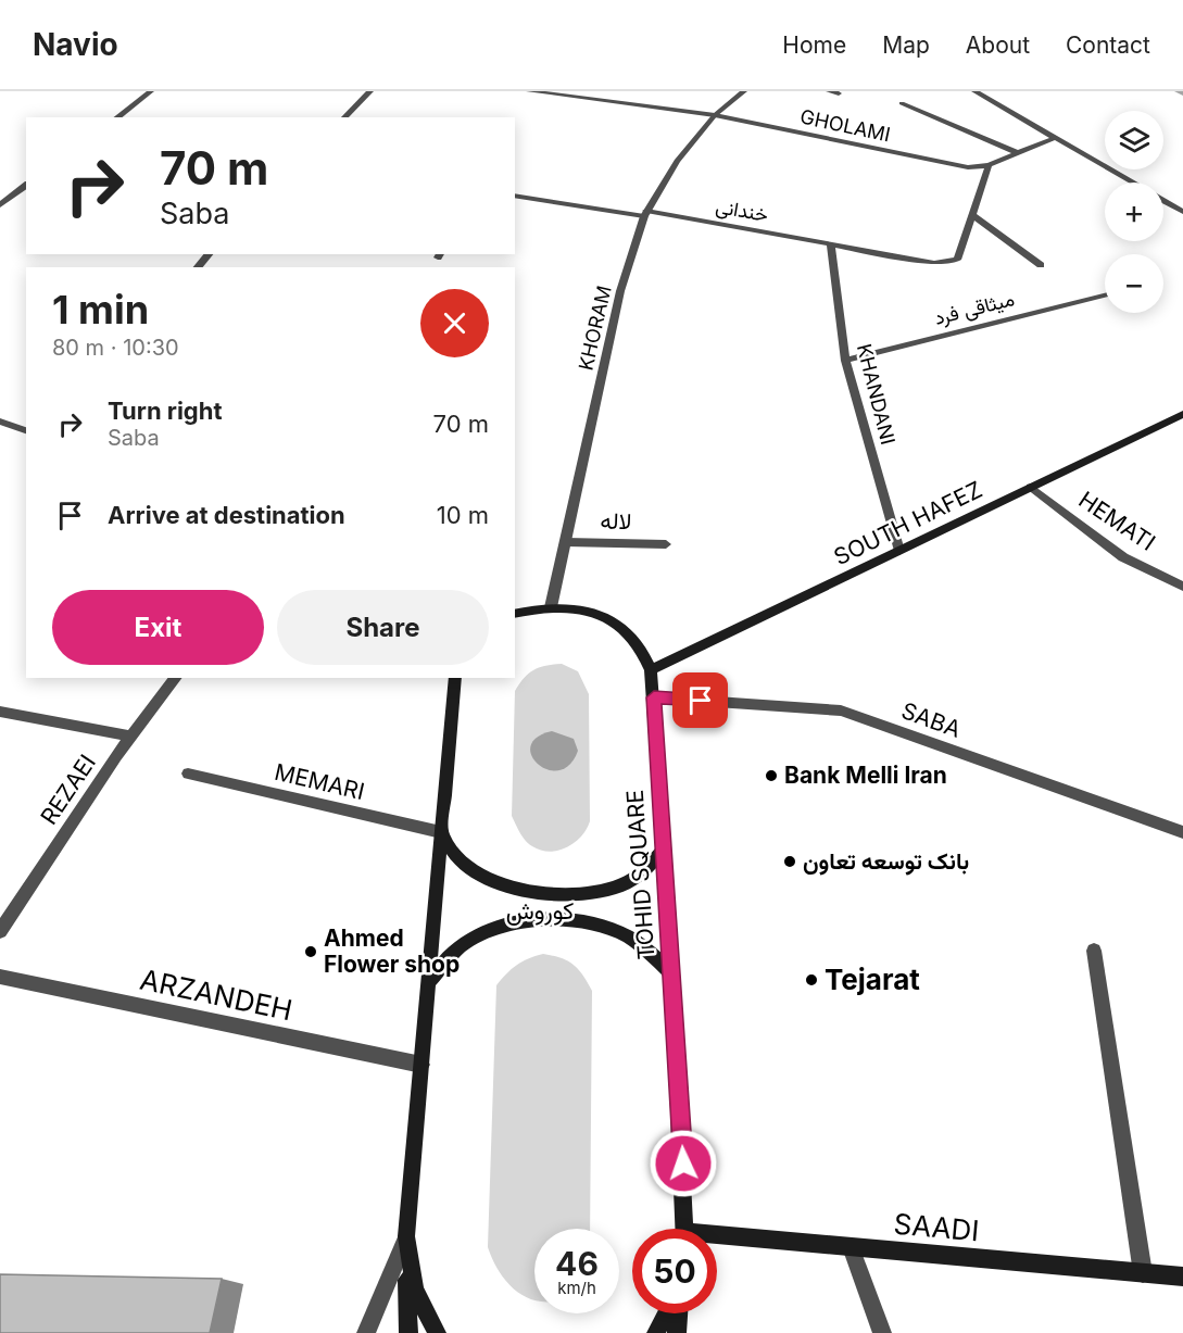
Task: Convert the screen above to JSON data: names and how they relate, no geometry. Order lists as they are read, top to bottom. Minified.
{"streets":{"main road":["SOUTH HAFEZ","TOHID SQUARE","SAADI"],"street":["GHOLAMI","خندانی","میثاقی فرد","KHORAM","KHANDANI","لاله","HEMATI","SABA","MEMARI","REZAEI","ARZANDEH"]},"crossings":[["GHOLAMI","KHORAM"],["خندانی","KHORAM"],["خندانی","KHANDANI"],["میثاقی فرد","KHANDANI"],["KHORAM","لاله"],["KHORAM","TOHID SQUARE"],["KHANDANI","SOUTH HAFEZ"],["HEMATI","SOUTH HAFEZ"],["SOUTH HAFEZ","TOHID SQUARE"],["SABA","TOHID SQUARE"]],"districts":["کوروش"],"places":["Bank Melli Iran","بانک توسعه تعاون","Ahmed Flower shop","Tejarat"],"page":{"header":"Navio","nav":["Home","Map","About","Contact"],"map_buttons":["+","−"],"turn":["70 m","Saba"],"heading":["1 min","80 m · 10:30"],"list":[{"name":"Turn right","note":"Saba","value":"70 m"},{"name":"Arrive at destination","value":"10 m"}],"buttons":["Exit","Share"],"speed":"46 km/h","limit":"50"}}
